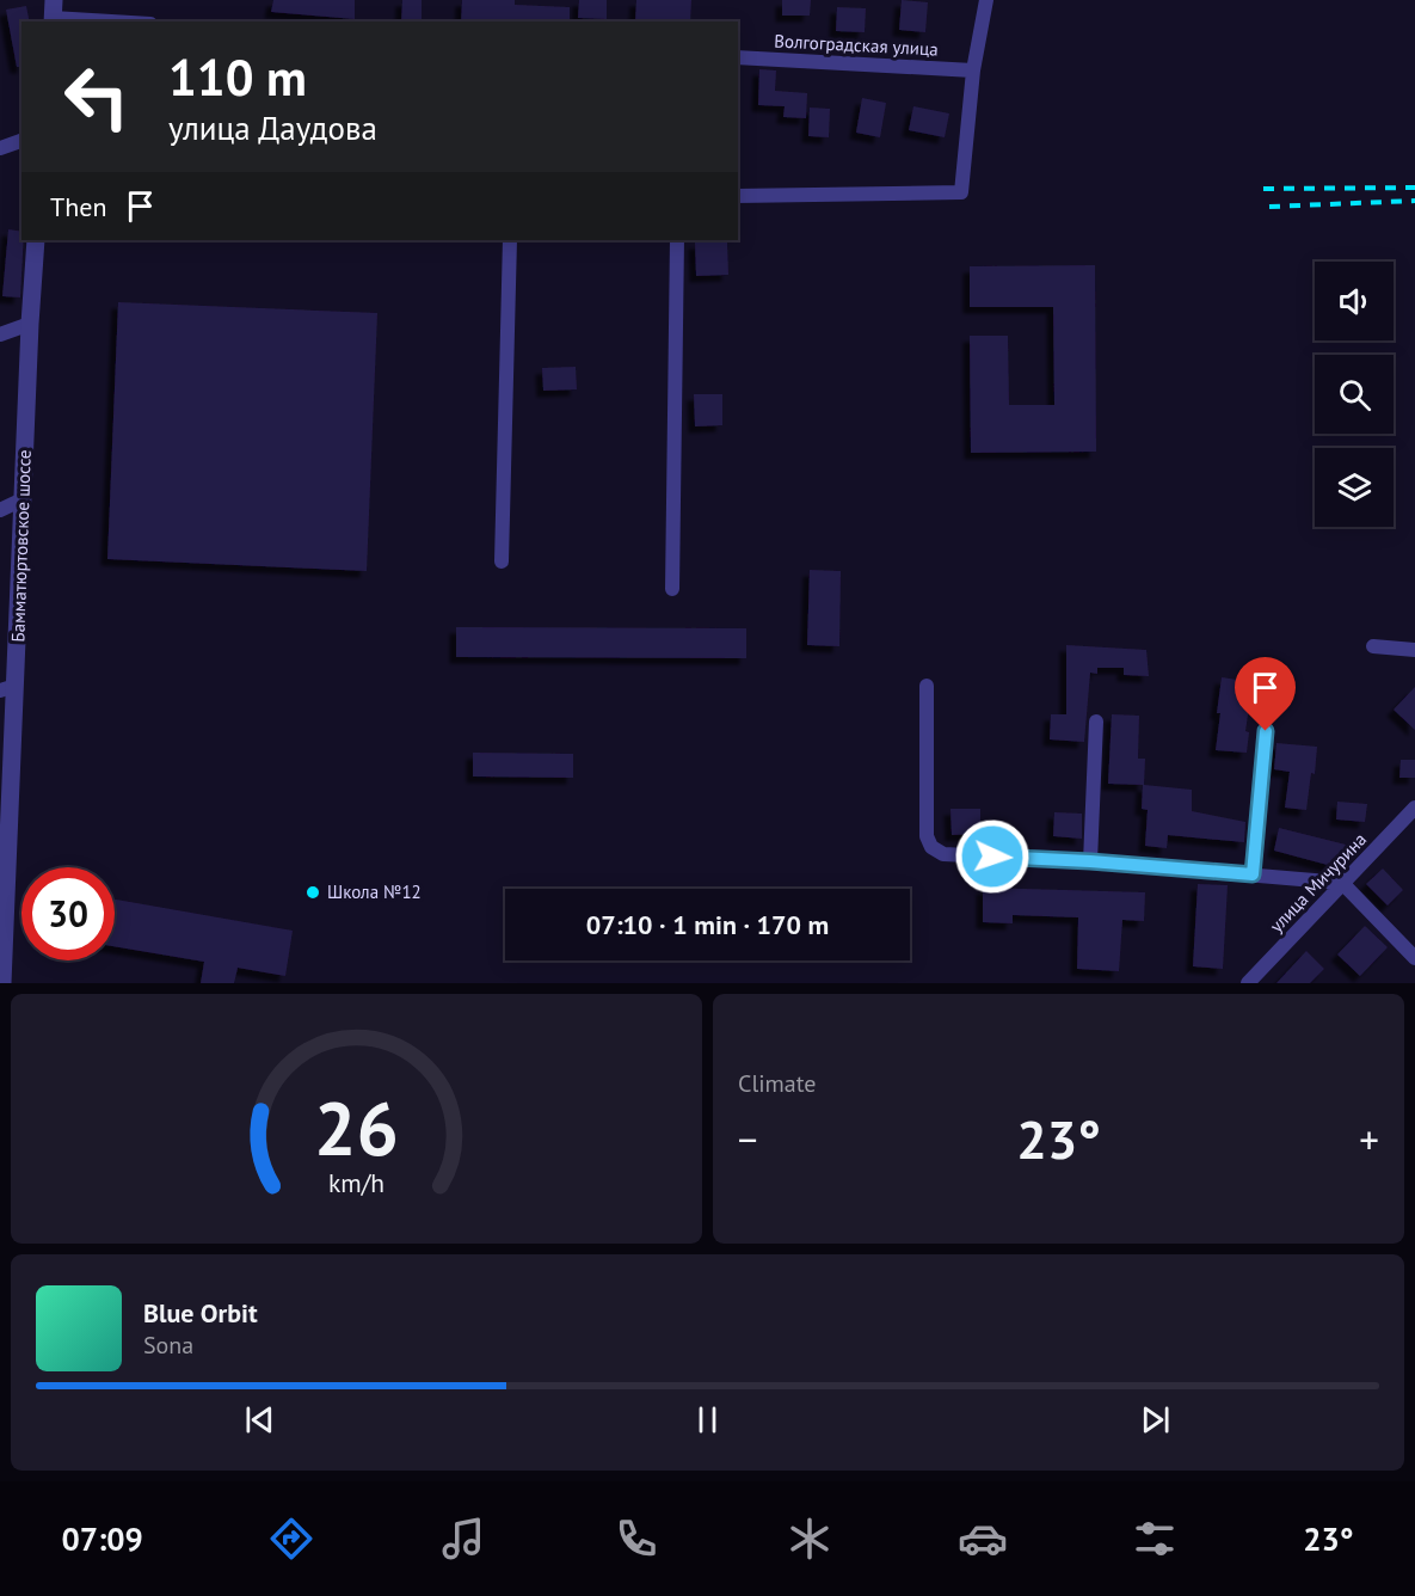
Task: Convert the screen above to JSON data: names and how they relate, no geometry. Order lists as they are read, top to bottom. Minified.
{"streets":{"street":["Волгоградская улица","Бамматюртовское шоссе","улица Мичурина"]},"places":["Школа №12"],"page":{"turn":["110 m","улица Даудова"],"then":"Then","limit":"30","trip":"07:10 · 1 min · 170 m","tile":"Climate","heat":["−","23°","+"],"song":["Blue Orbit","Sona"],"tabs":["07:09","23°"],"gauge":["26","km/h"]}}
